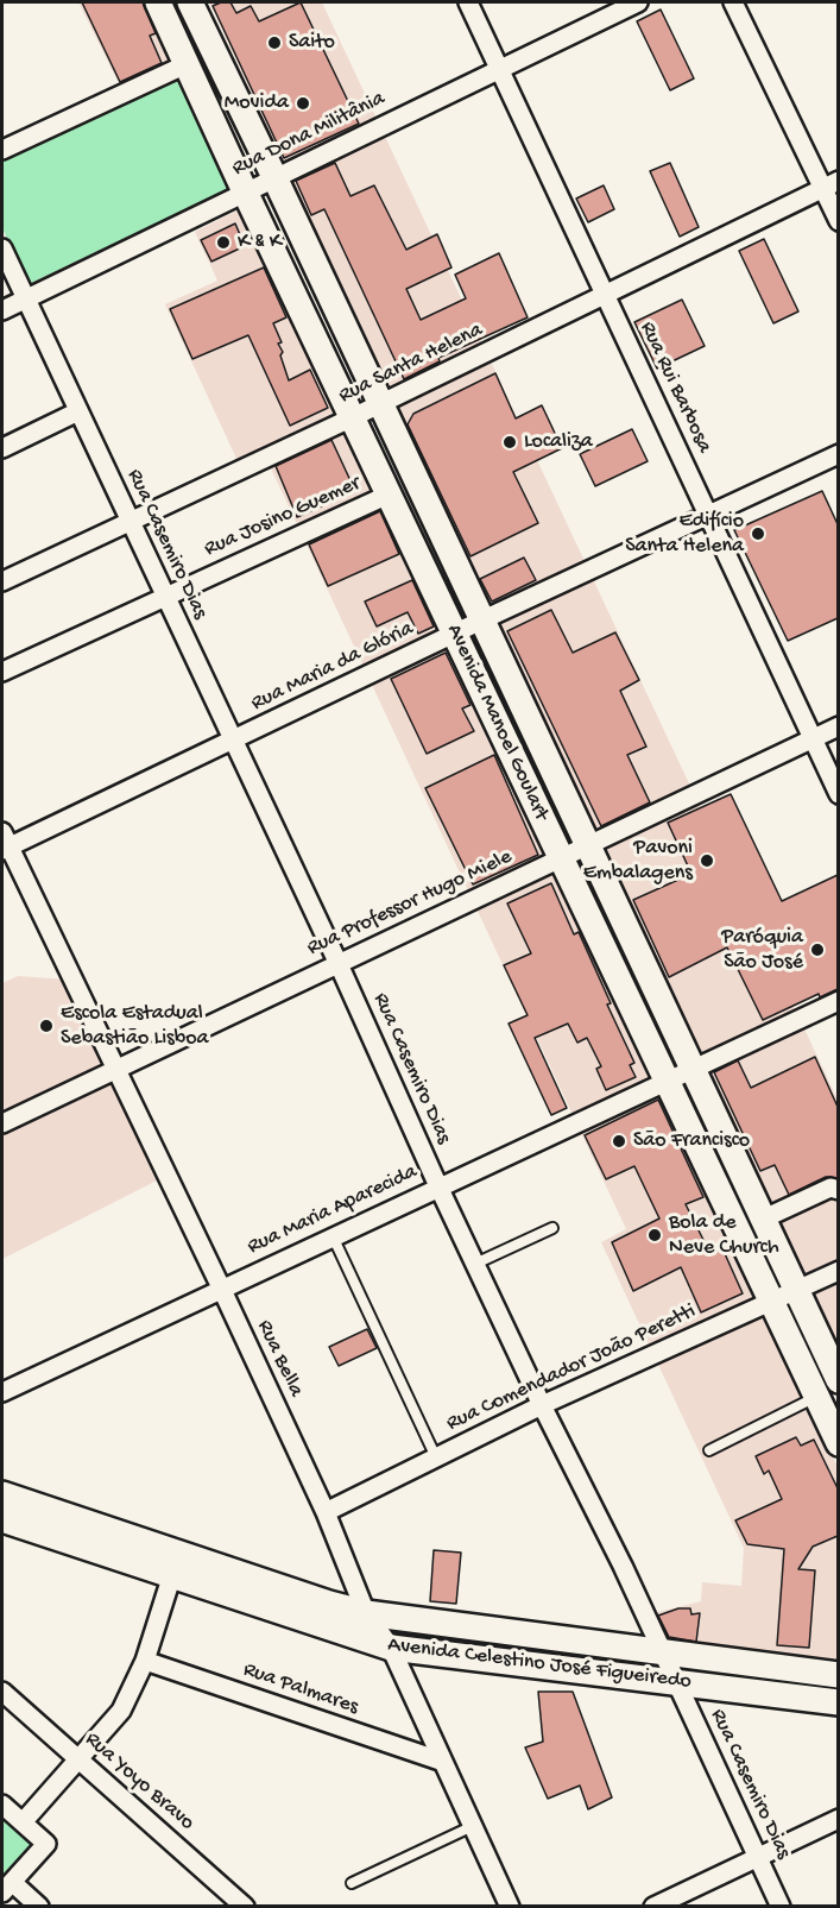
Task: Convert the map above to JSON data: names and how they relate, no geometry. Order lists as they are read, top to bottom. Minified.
{"streets":{"main road":["Avenida Manoel Goulart","Avenida Celestino José Figueiredo"],"street":["Rua Dona Militânia","Rua Santa Helena","Rua Rui Barbosa","Rua Josino Guemer","Rua Casemiro Dias","Rua Maria da Glória","Rua Professor Hugo Miele","Rua Maria Aparecida","Rua Bella","Rua Comendador João Peretti","Rua Palmares","Rua Yoyo Bravo"]},"crossings":[["Rua Dona Militânia","Rua Rui Barbosa"],["Rua Dona Militânia","Rua Casemiro Dias"],["Rua Dona Militânia","Avenida Manoel Goulart"],["Rua Santa Helena","Rua Rui Barbosa"],["Rua Santa Helena","Rua Casemiro Dias"],["Rua Santa Helena","Avenida Manoel Goulart"],["Rua Rui Barbosa","Rua Maria da Glória"],["Rua Rui Barbosa","Rua Professor Hugo Miele"],["Rua Josino Guemer","Rua Casemiro Dias"],["Rua Josino Guemer","Avenida Manoel Goulart"],["Rua Casemiro Dias","Rua Maria da Glória"],["Rua Casemiro Dias","Rua Professor Hugo Miele"],["Rua Casemiro Dias","Rua Maria Aparecida"],["Rua Casemiro Dias","Rua Comendador João Peretti"],["Rua Casemiro Dias","Avenida Celestino José Figueiredo"],["Rua Maria da Glória","Avenida Manoel Goulart"],["Rua Maria da Glória","Rua Bella"],["Avenida Manoel Goulart","Rua Professor Hugo Miele"],["Avenida Manoel Goulart","Rua Maria Aparecida"],["Avenida Manoel Goulart","Rua Comendador João Peretti"],["Rua Professor Hugo Miele","Rua Bella"],["Rua Maria Aparecida","Rua Bella"],["Rua Bella","Rua Comendador João Peretti"],["Rua Bella","Avenida Celestino José Figueiredo"],["Rua Bella","Rua Palmares"]],"places":["Saito","Movida","K & K","Localiza","Edifício Santa Helena","Pavoni Embalagens","Paróquia São José","Escola Estadual Sebastião Lisboa","São Francisco","Bola de Neve Church"]}
